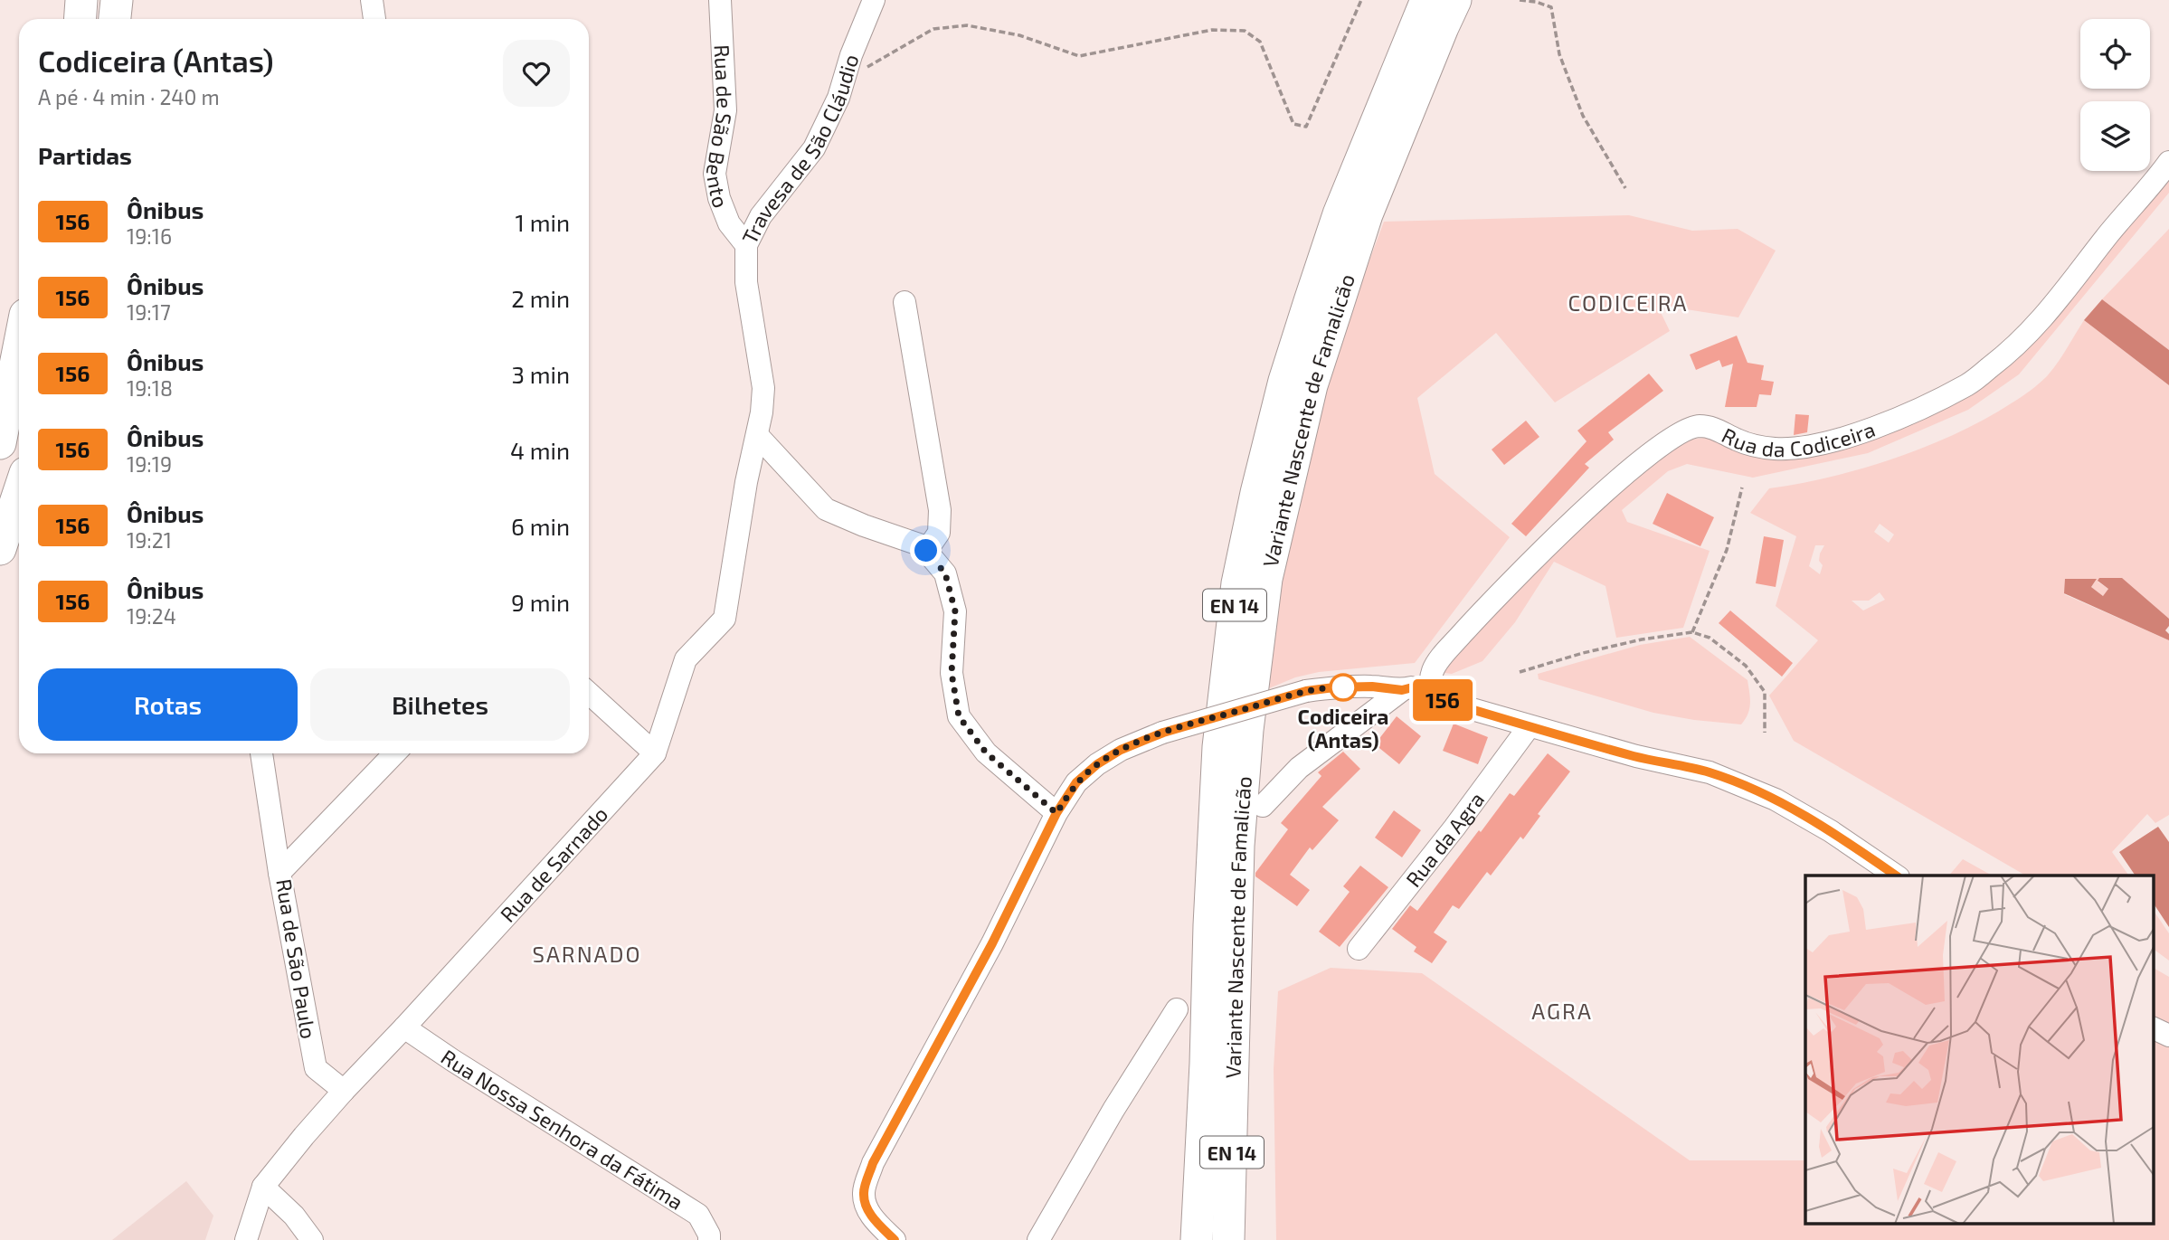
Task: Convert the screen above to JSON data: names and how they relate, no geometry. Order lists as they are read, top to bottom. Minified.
{"streets":{"highway":["Variante Nascente de Famalicão","EN 14"],"street":["Rua de São Bento","Travesa de São Cláudio","Rua da Codiceira","Rua da Agra","Rua de Sarnado","Rua de São Paulo","Rua Nossa Senhora da Fátima"]},"crossings":[["Rua de São Bento","Travesa de São Cláudio"],["Travesa de São Cláudio","Rua de Sarnado"],["Rua de Sarnado","Rua de São Paulo"],["Rua de Sarnado","Rua Nossa Senhora da Fátima"]],"districts":["CODICEIRA","SARNADO","AGRA"],"places":["Codiceira (Antas)"],"lines":["bus line 156"],"page":{"on_map":"156","heading":[["Codiceira (Antas)","A pé · 4 min · 240 m"],"Partidas"],"list":[{"mark":"156","name":"Ônibus","note":"19:16","value":"1 min"},{"mark":"156","name":"Ônibus","note":"19:17","value":"2 min"},{"mark":"156","name":"Ônibus","note":"19:18","value":"3 min"},{"mark":"156","name":"Ônibus","note":"19:19","value":"4 min"},{"mark":"156","name":"Ônibus","note":"19:21","value":"6 min"},{"mark":"156","name":"Ônibus","note":"19:24","value":"9 min"}],"buttons":["Rotas","Bilhetes"]}}
